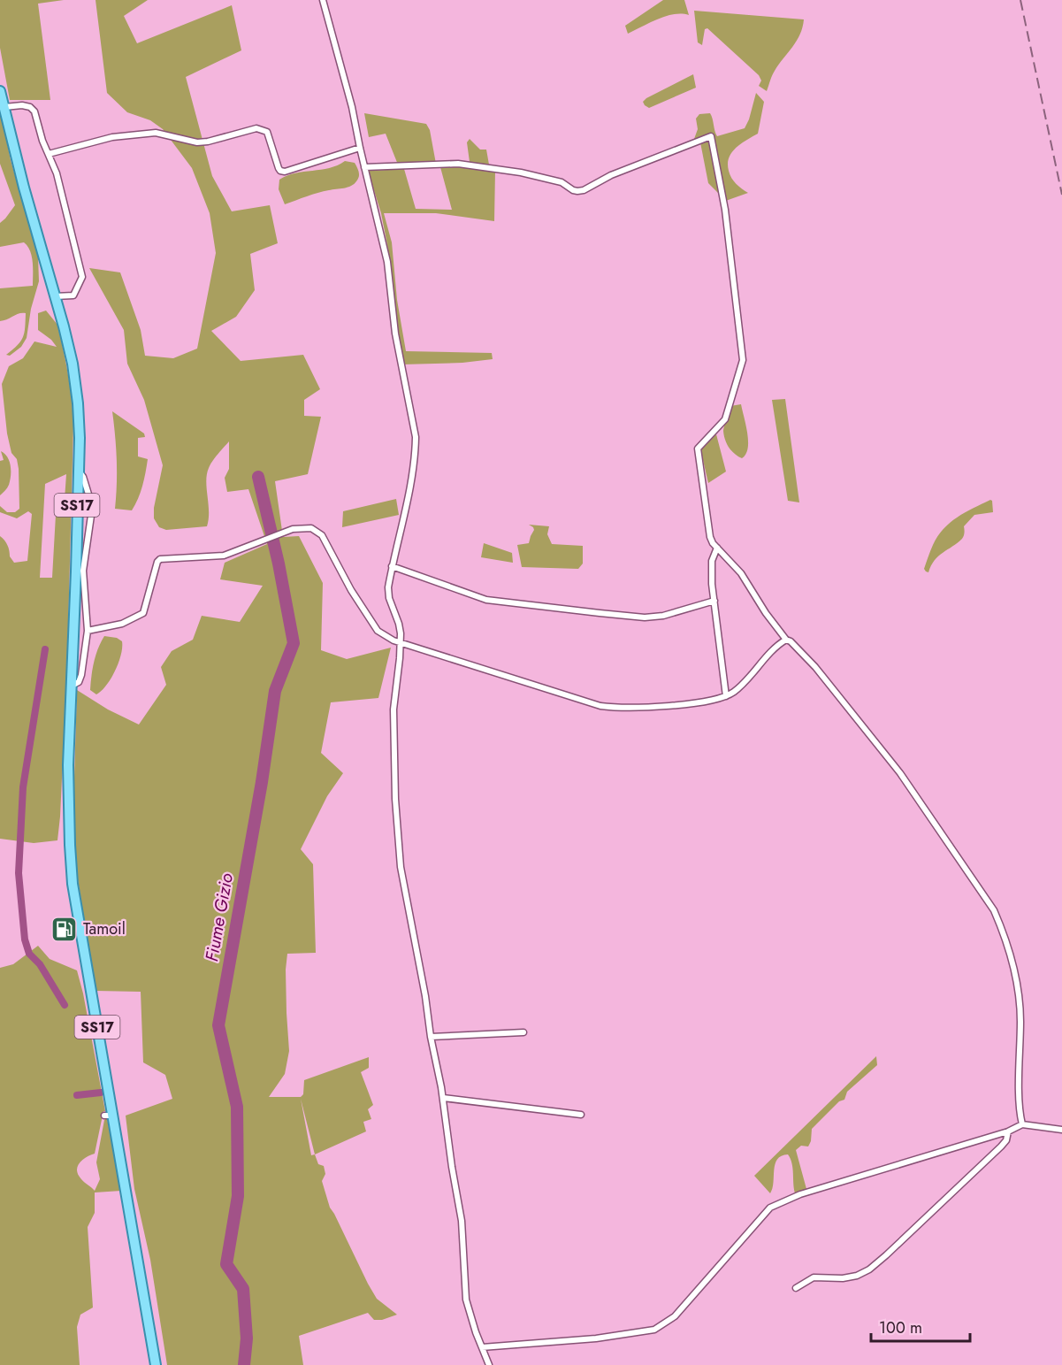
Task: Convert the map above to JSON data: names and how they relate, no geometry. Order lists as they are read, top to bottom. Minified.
{"streets":{"main road":["SS17"]},"water":["Fiume Gizio"],"places":{"fuel station":["Tamoil"]},"scale_bar":"100 m"}
